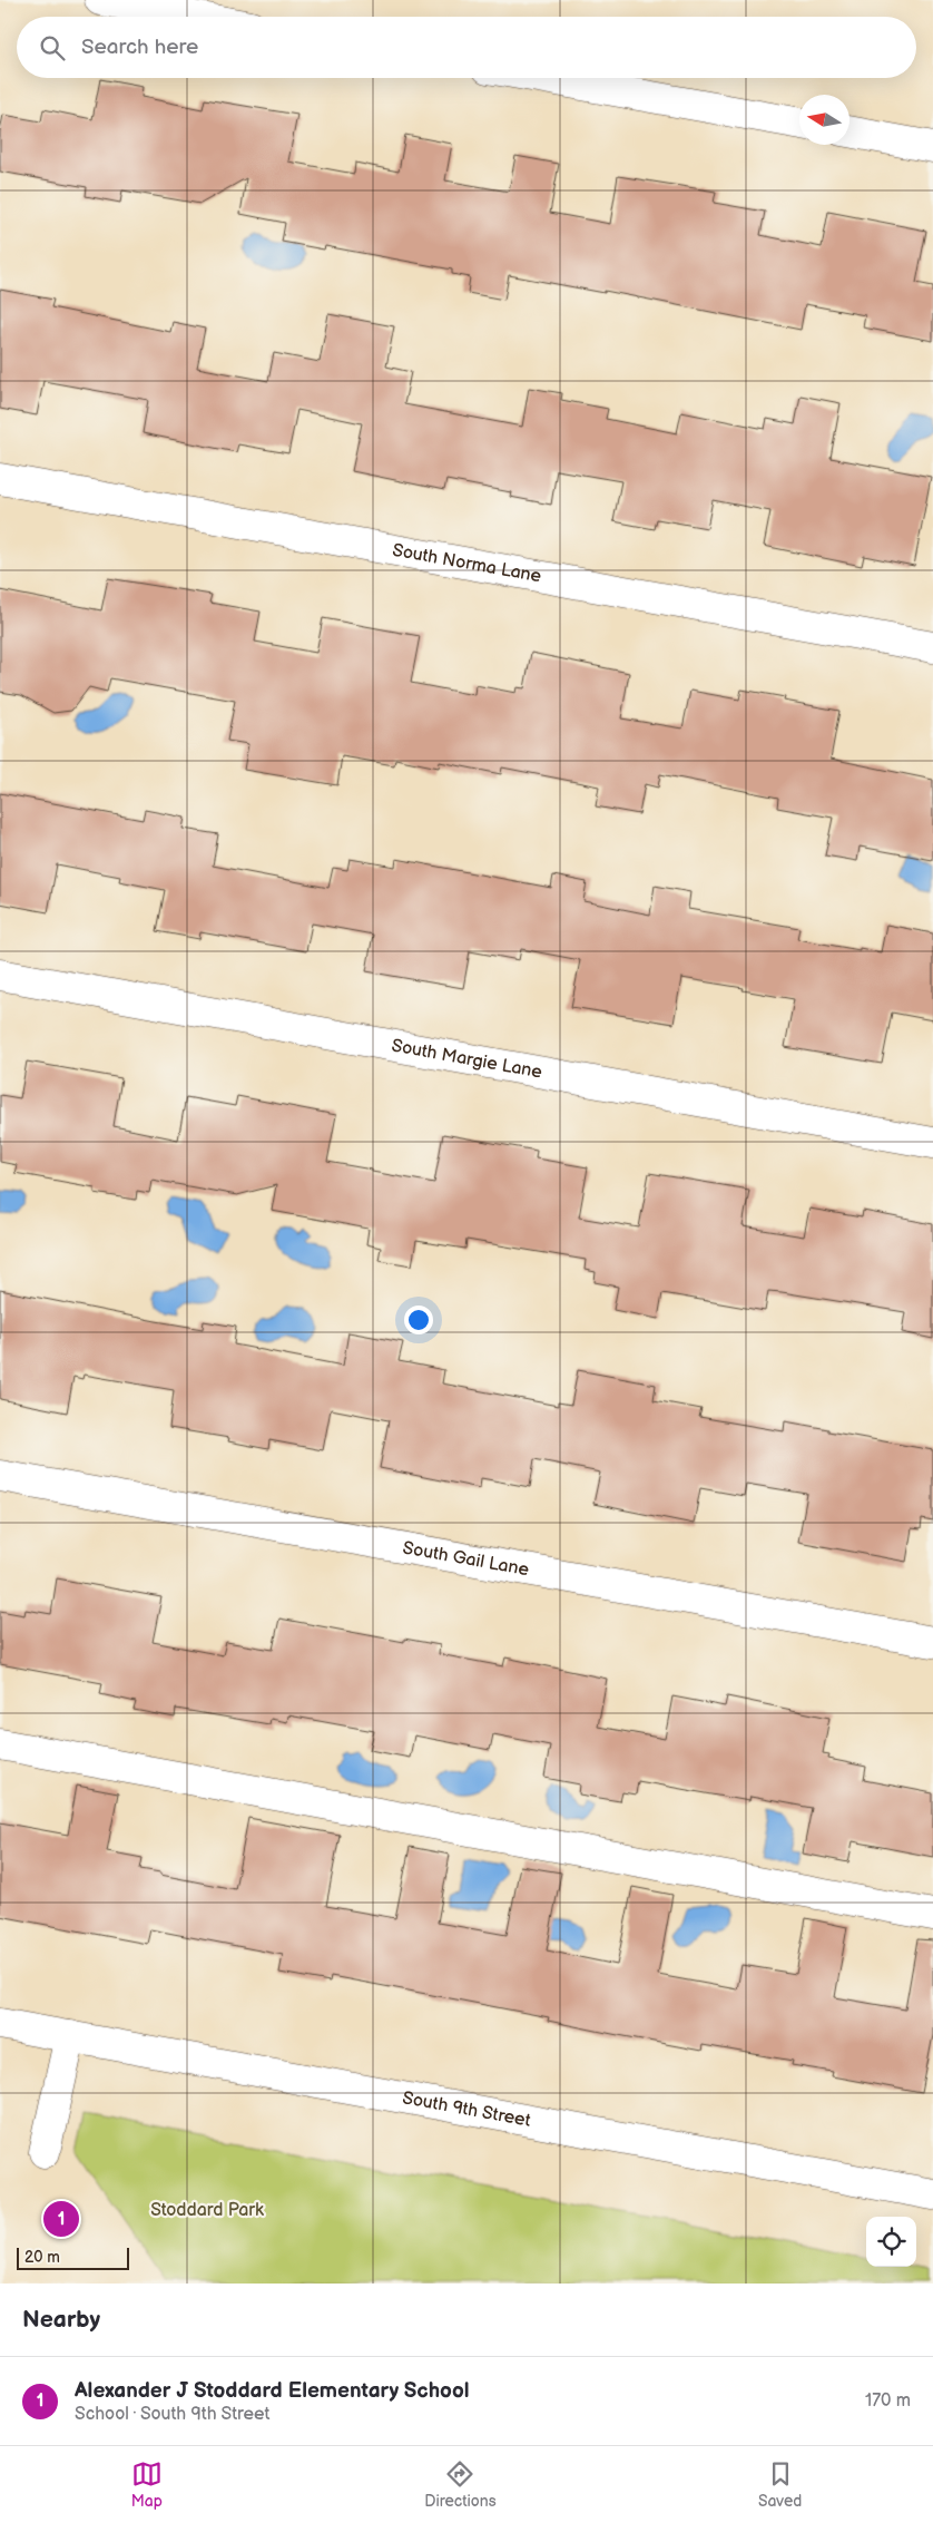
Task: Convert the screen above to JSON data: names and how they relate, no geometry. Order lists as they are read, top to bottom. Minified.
{"streets":{"street":["South Norma Lane","South Margie Lane","South Gail Lane","South 9th Street"]},"parks":["Stoddard Park"],"scale_bar":"20 m","north":"left","page":{"search":"Search here","pins":"1","scale":"20 m","heading":"Nearby","list":[{"mark":"1","name":"Alexander J Stoddard Elementary School","note":"School · South 9th Street","value":"170 m"}],"nav":["Map","Directions","Saved"]}}
